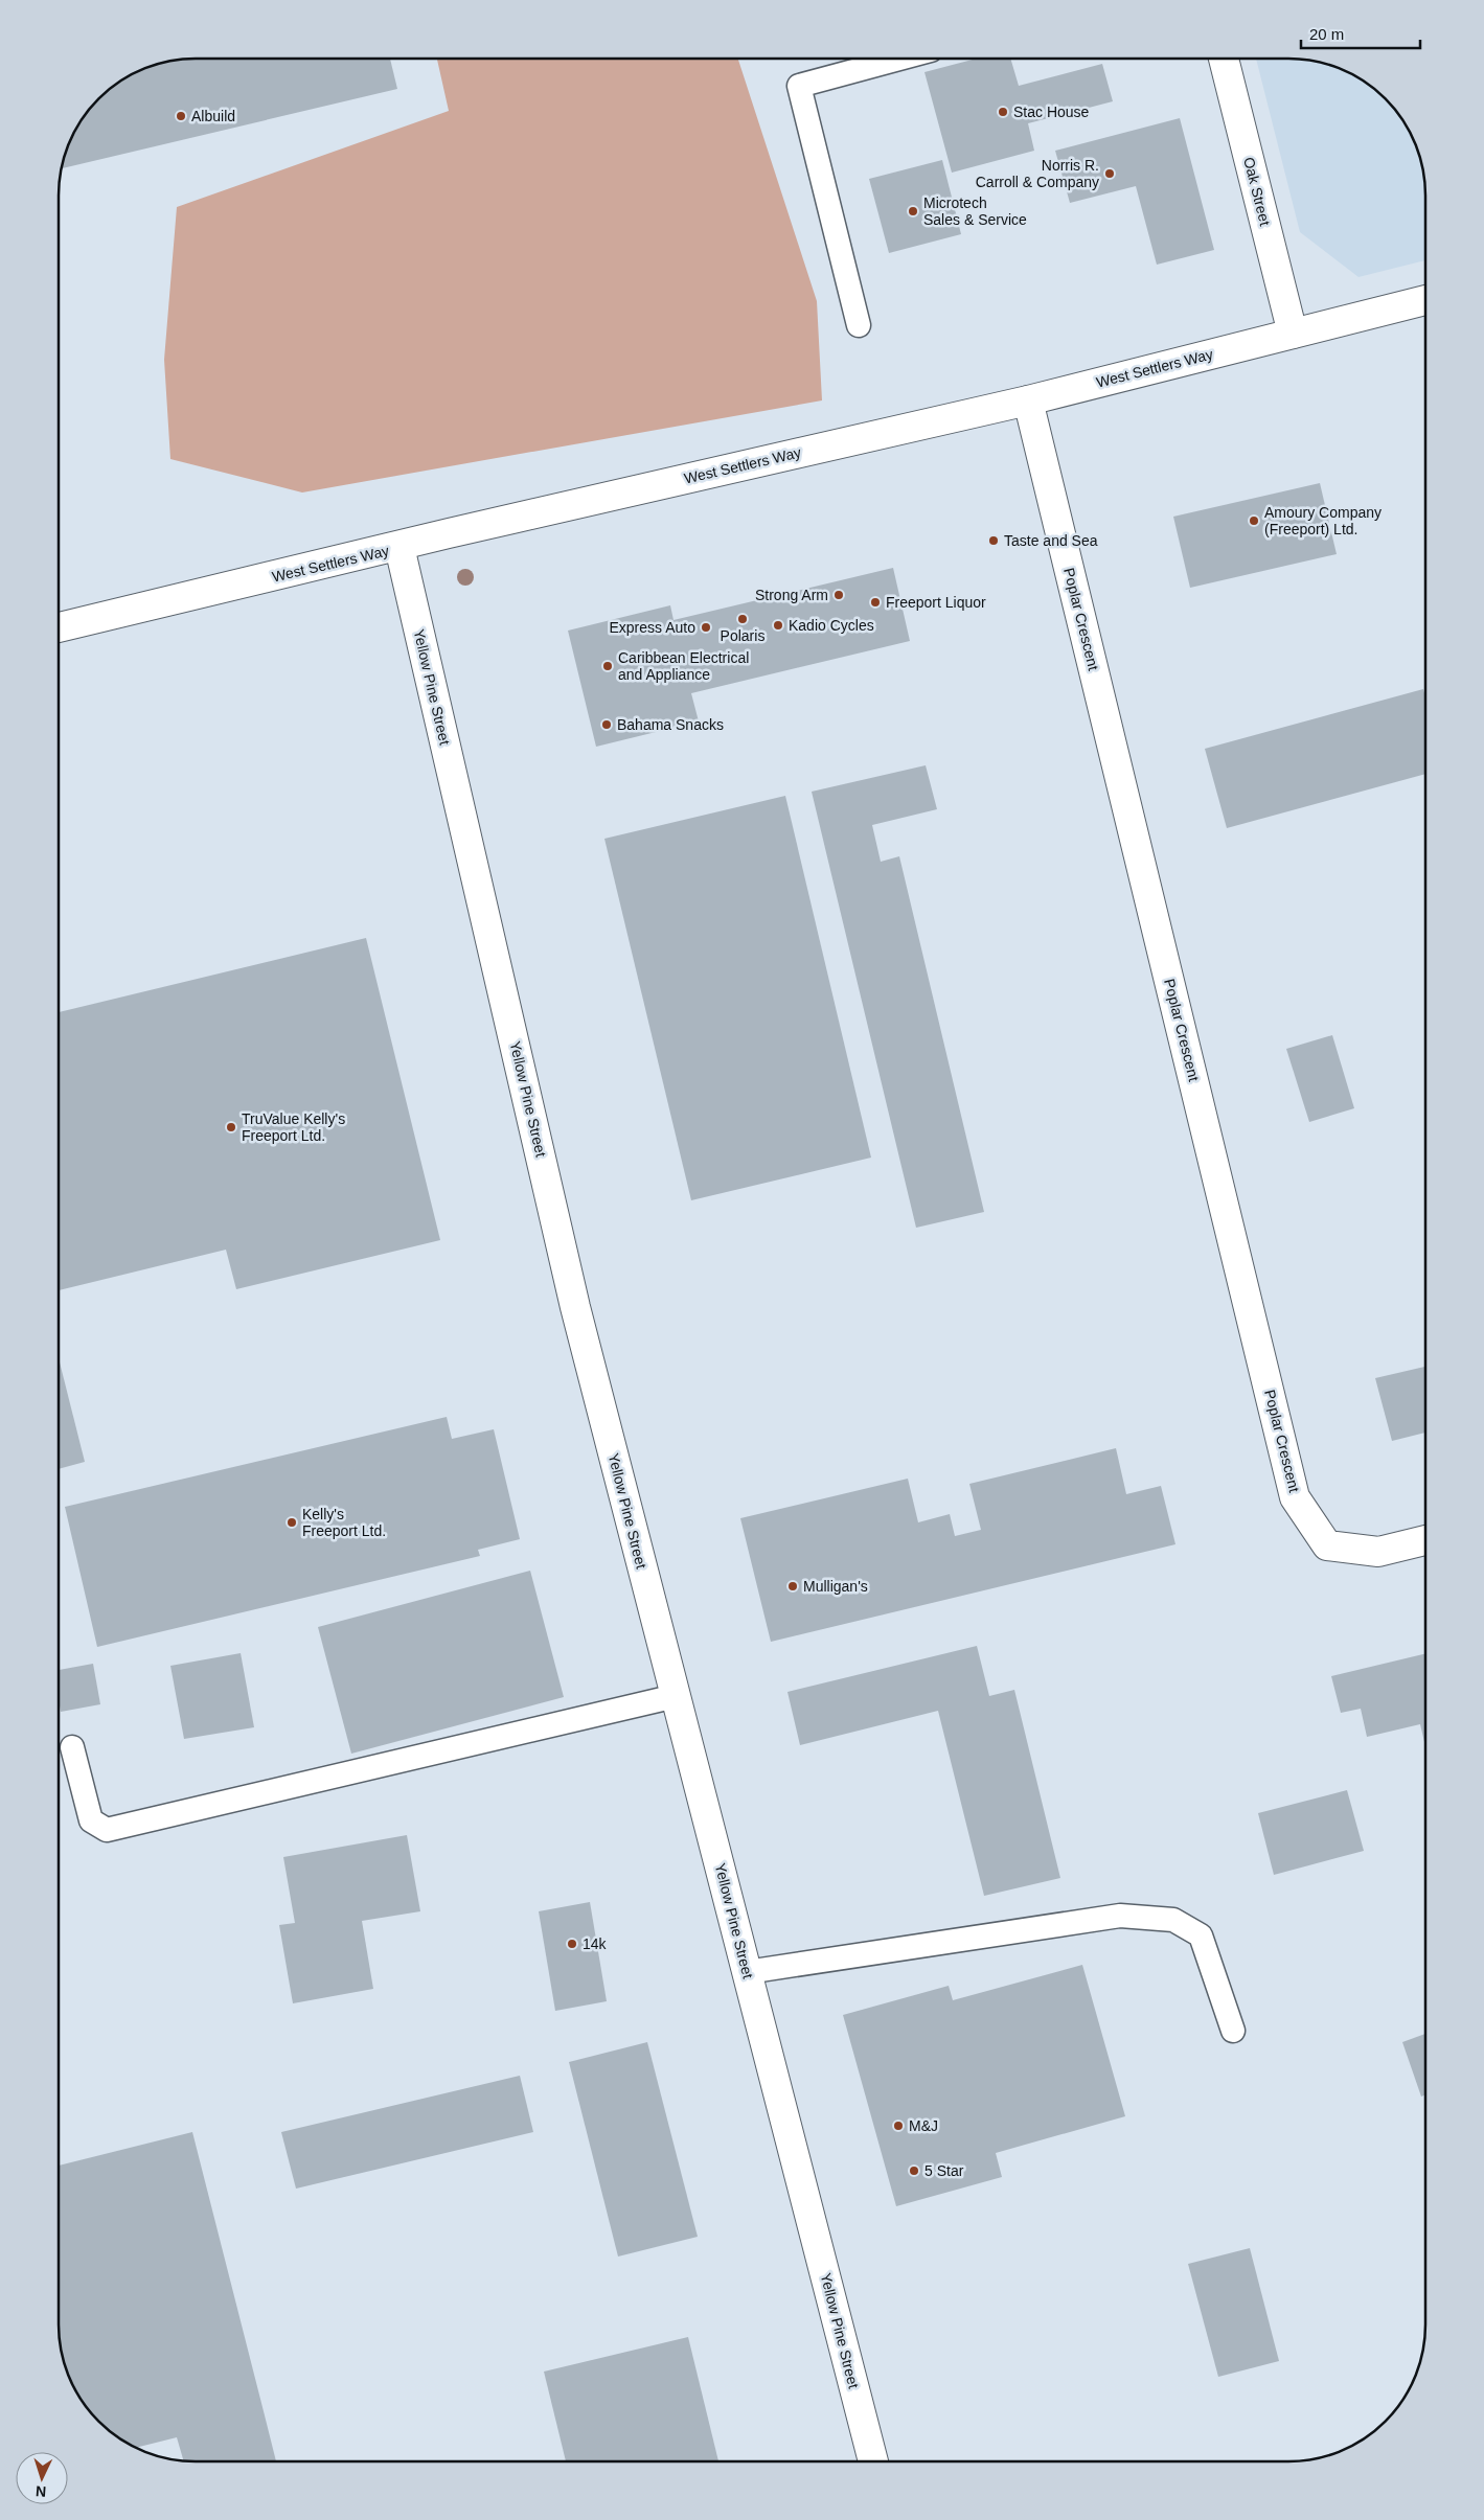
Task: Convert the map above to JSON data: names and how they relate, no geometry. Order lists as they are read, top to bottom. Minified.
{"streets":{"street":["Oak Street","West Settlers Way","Poplar Crescent","Yellow Pine Street"]},"crossings":[["Oak Street","West Settlers Way"],["West Settlers Way","Poplar Crescent"],["West Settlers Way","Yellow Pine Street"]],"places":["Stac House","Albuild","Norris R. Carroll & Company","Microtech Sales & Service","Amoury Company (Freeport) Ltd.","Taste and Sea","Strong Arm","Freeport Liquor","Polaris","Kadio Cycles","Express Auto","Caribbean Electrical and Appliance","Bahama Snacks","TruValue Kelly's Freeport Ltd.","Kelly's Freeport Ltd.","Mulligan's","14k","M&J","5 Star"],"scale_bar":"20 m","north":"bottom"}
